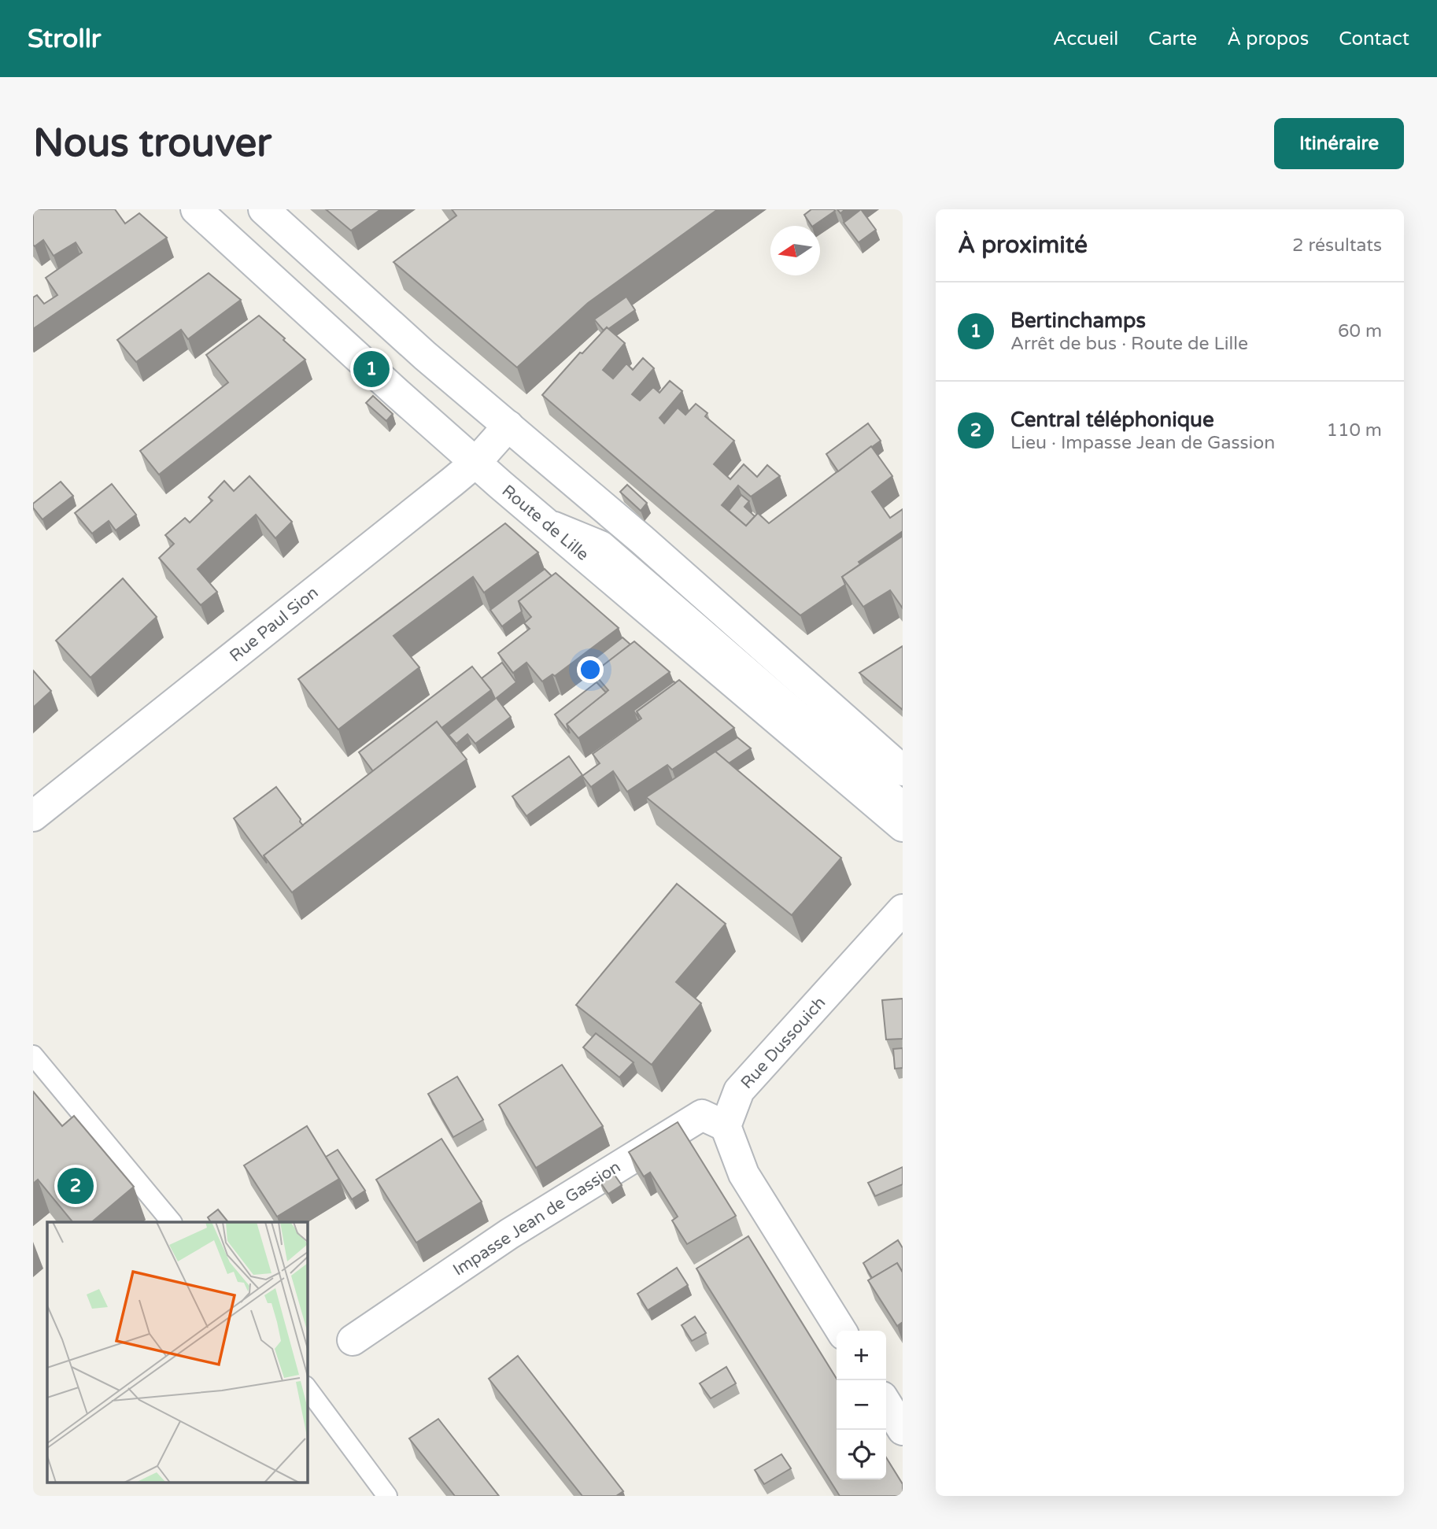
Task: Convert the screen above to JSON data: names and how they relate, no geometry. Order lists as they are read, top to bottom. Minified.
{"streets":{"main road":["Route de Lille","Rue Paul Sion","Rue Dussouich","Impasse Jean de Gassion"]},"crossings":[["Route de Lille","Rue Paul Sion"],["Rue Dussouich","Impasse Jean de Gassion"]],"north":"left","page":{"header":"Strollr","nav":["Accueil","Carte","À propos","Contact"],"buttons":"Itinéraire","title":"Nous trouver","heading":["À proximité","2 résultats"],"list":[{"mark":"1","name":"Bertinchamps","note":"Arrêt de bus · Route de Lille","value":"60 m"},{"mark":"2","name":"Central téléphonique","note":"Lieu · Impasse Jean de Gassion","value":"110 m"}],"pins":["1","2"],"map_buttons":["+","−"]}}
